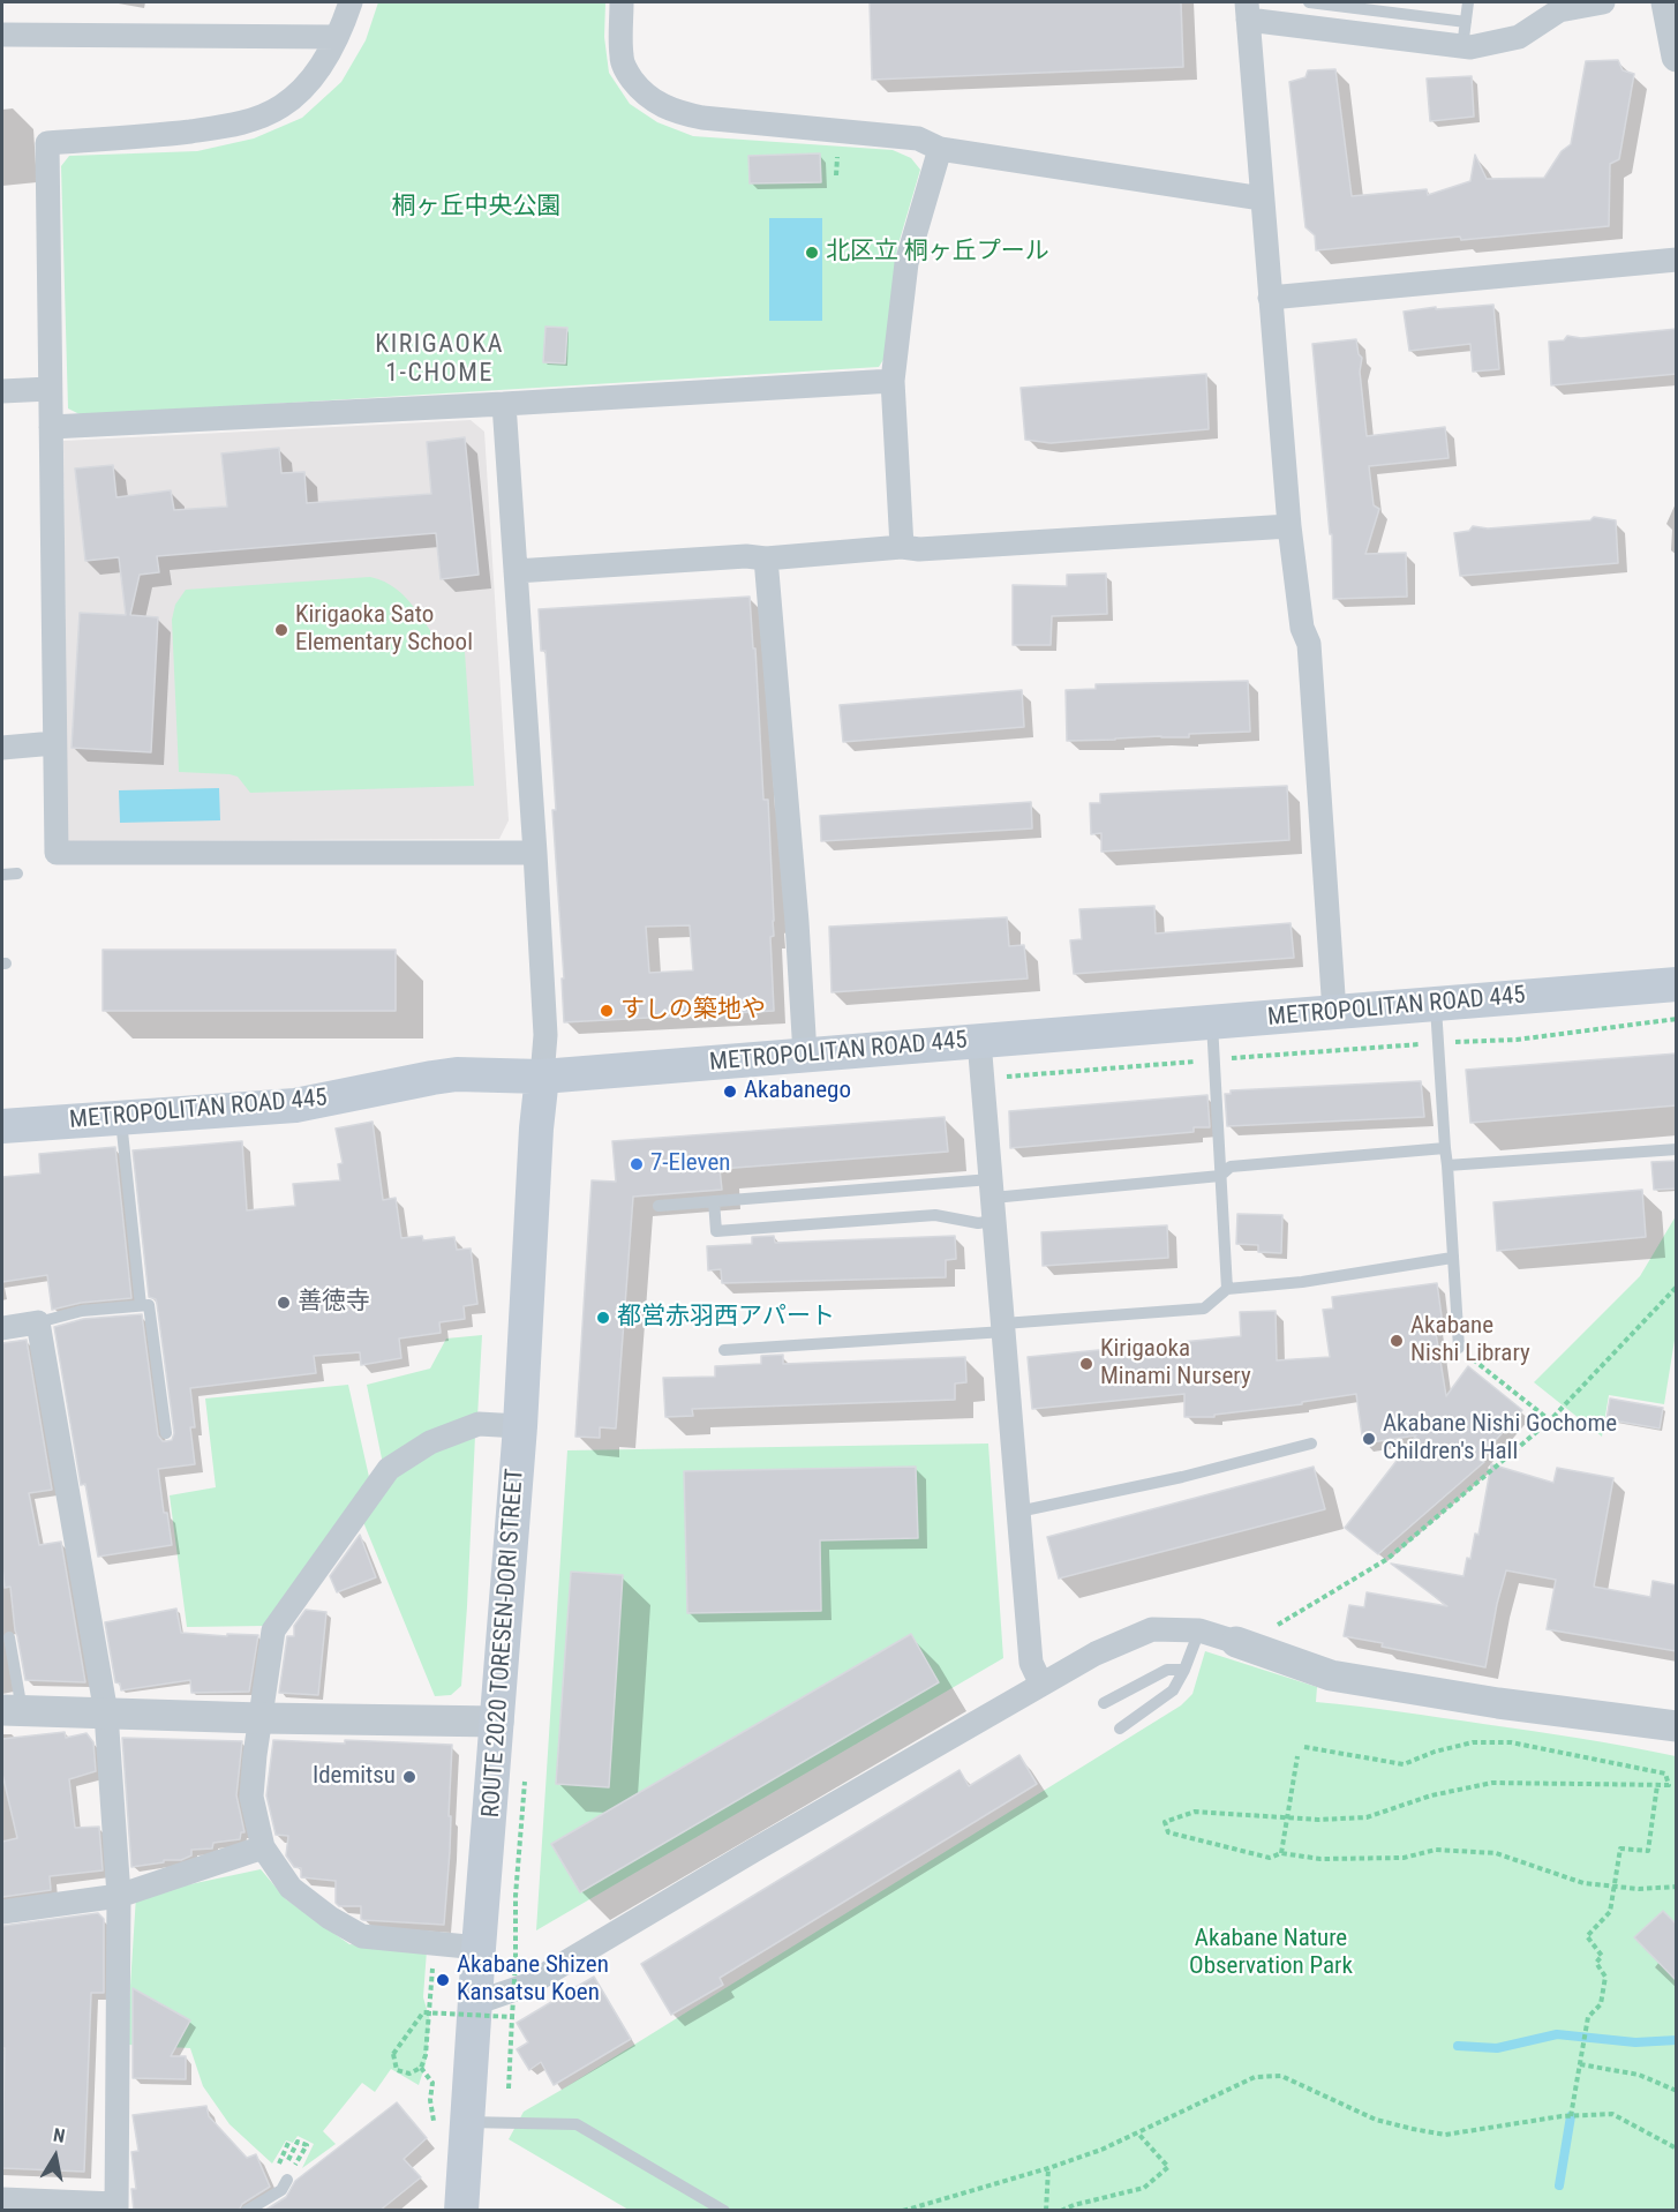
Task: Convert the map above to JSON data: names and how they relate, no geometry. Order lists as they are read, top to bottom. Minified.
{"streets":{"main road":["METROPOLITAN ROAD 445","ROUTE 2020 TORESEN-DORI STREET"]},"crossings":[["METROPOLITAN ROAD 445","ROUTE 2020 TORESEN-DORI STREET"]],"districts":["KIRIGAOKA 1-CHOME"],"parks":["桐ヶ丘中央公園","Akabane Nature Observation Park"],"places":["北区立 桐ヶ丘プール","Kirigaoka Sato Elementary School","すしの築地や","Akabanego","7-Eleven","善徳寺","都営赤羽西アパート","Akabane Nishi Library","Kirigaoka Minami Nursery","Akabane Nishi Gochome Children's Hall","Idemitsu","Akabane Shizen Kansatsu Koen"],"north":"top"}
